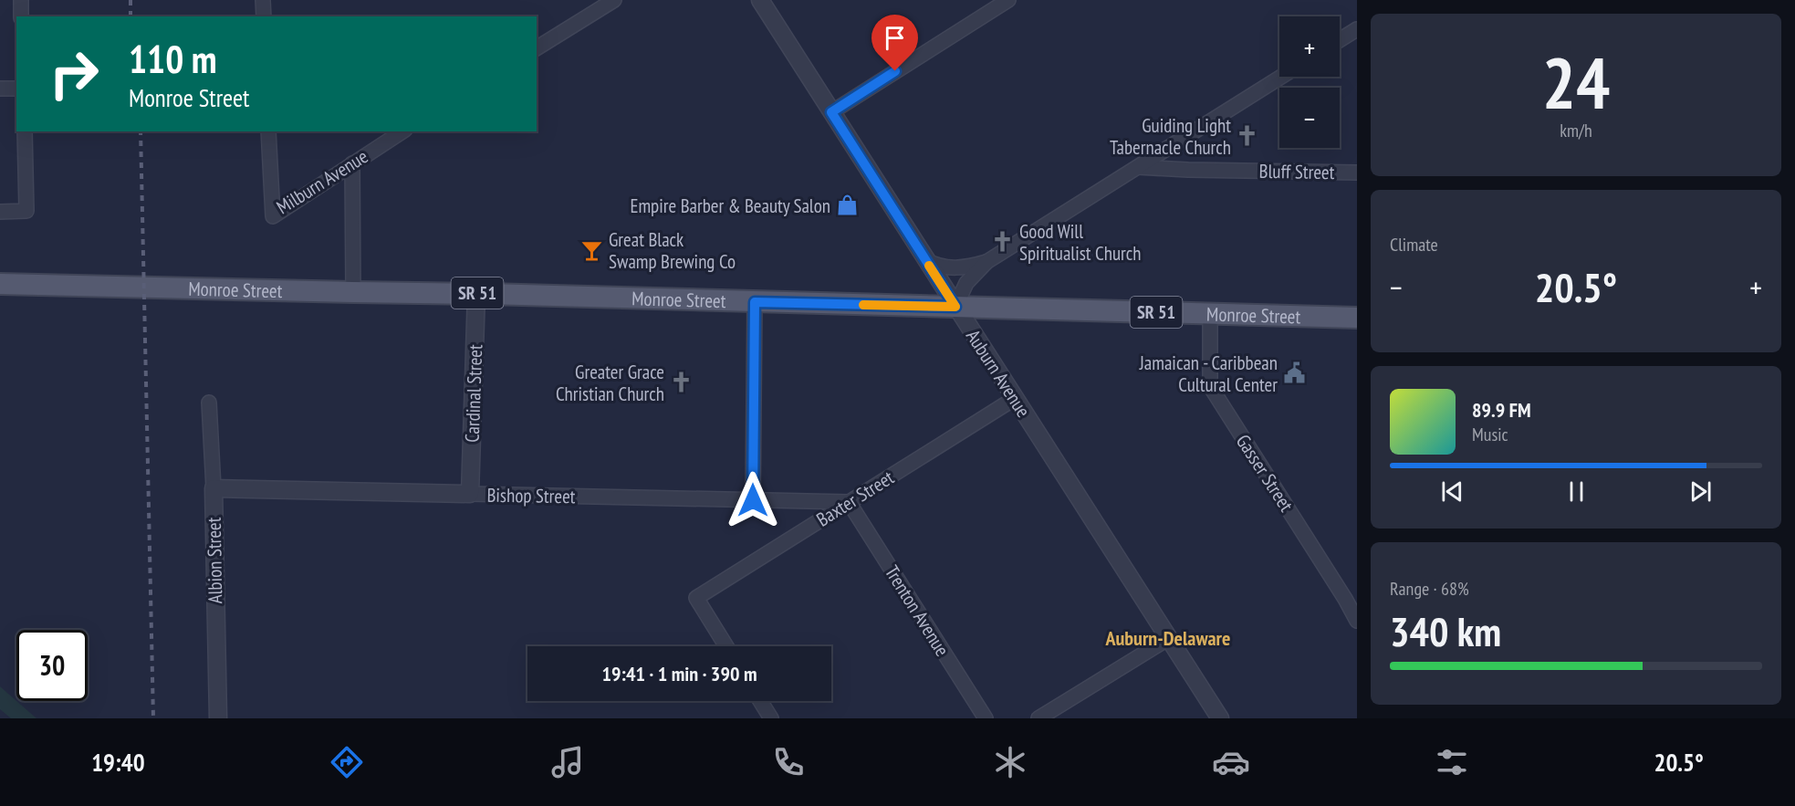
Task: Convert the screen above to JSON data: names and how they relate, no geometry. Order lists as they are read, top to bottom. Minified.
{"streets":{"main road":["Monroe Street","SR 51"],"street":["Bluff Street","Milburn Avenue","Auburn Avenue","Cardinal Street","Gasser Street","Bishop Street","Baxter Street","Albion Street","Trenton Avenue"]},"crossings":[["Monroe Street","Auburn Avenue"],["Monroe Street","Cardinal Street"],["Monroe Street","Gasser Street"],["Auburn Avenue","Baxter Street"],["Cardinal Street","Bishop Street"],["Bishop Street","Baxter Street"],["Bishop Street","Albion Street"],["Bishop Street","Trenton Avenue"],["Baxter Street","Trenton Avenue"]],"districts":["Auburn-Delaware"],"places":{"church":["Guiding Light Tabernacle Church","Good Will Spiritualist Church","Greater Grace Christian Church"],"shop":["Empire Barber & Beauty Salon"],"bar":["Great Black Swamp Brewing Co"],"public building":["Jamaican - Caribbean Cultural Center"]},"page":{"tile":[["24","km/h"],"Climate",["Range · 68%","340 km"]],"map_buttons":["+","−"],"turn":["110 m","Monroe Street"],"heat":["−","20.5°","+"],"song":["89.9 FM","Music"],"limit":"30","trip":"19:41 · 1 min · 390 m","tabs":["19:40","20.5°"]}}
